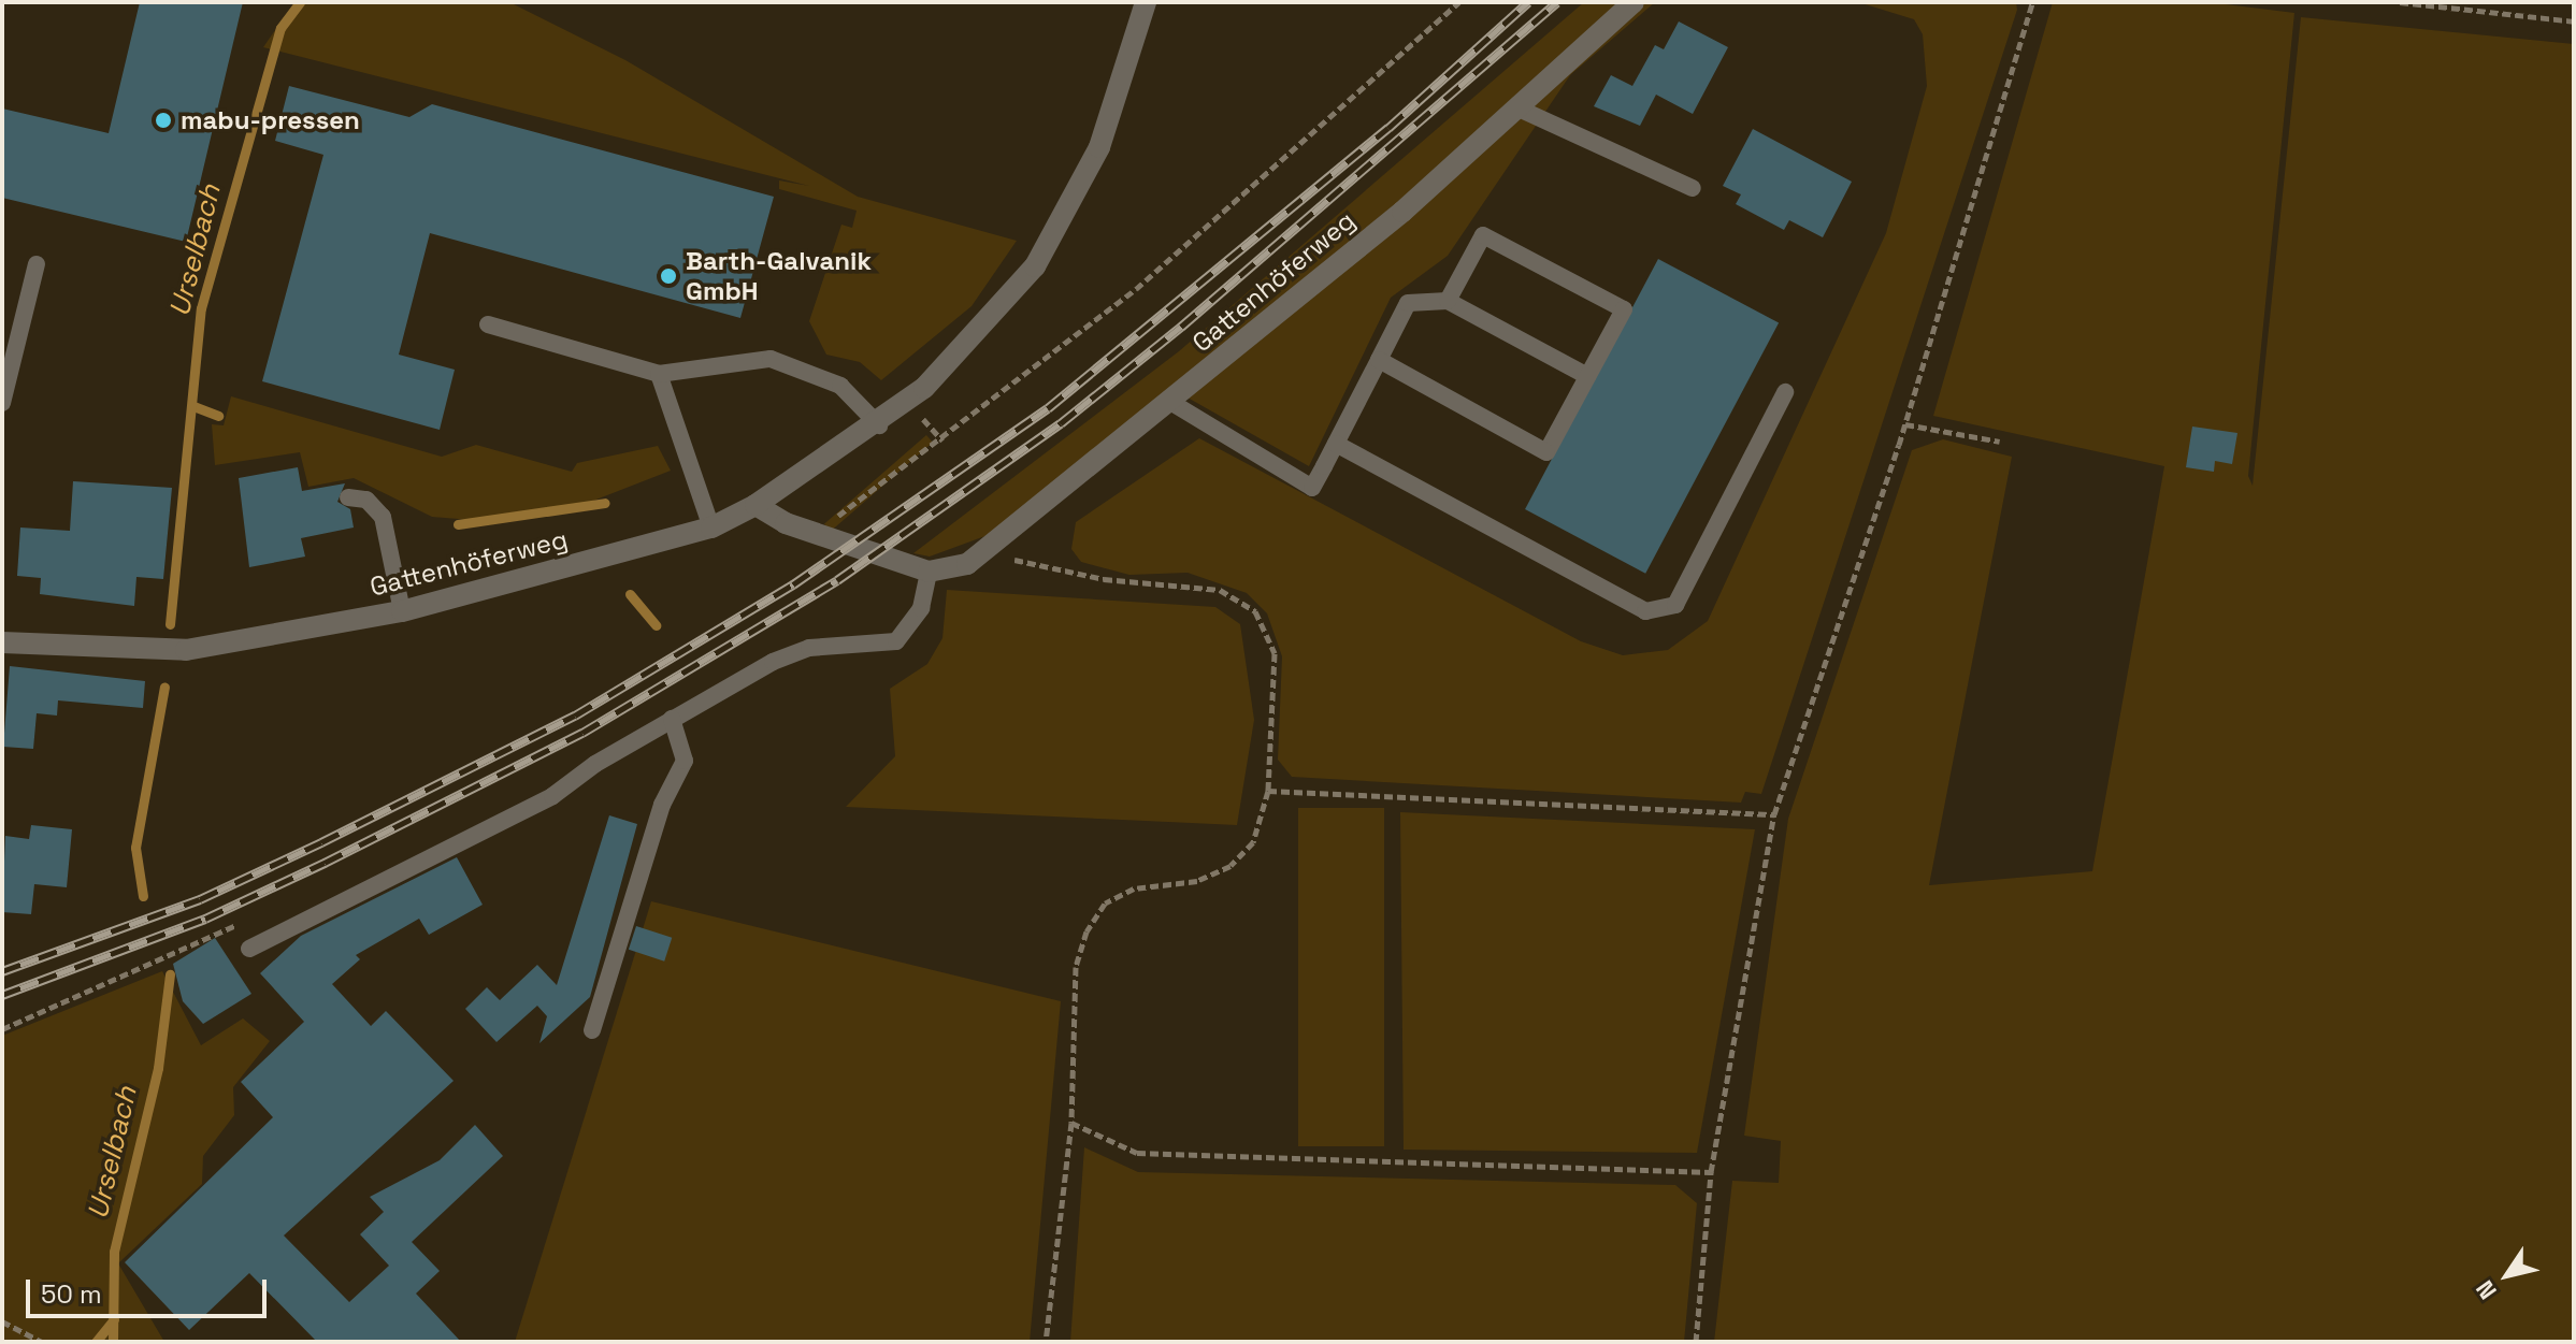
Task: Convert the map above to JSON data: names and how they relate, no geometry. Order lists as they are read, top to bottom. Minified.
{"streets":{"street":["Gattenhöferweg"]},"water":["Urselbach"],"places":["mabu-pressen","Barth-Galvanik GmbH"],"scale_bar":"50 m","north":"bottom left"}
